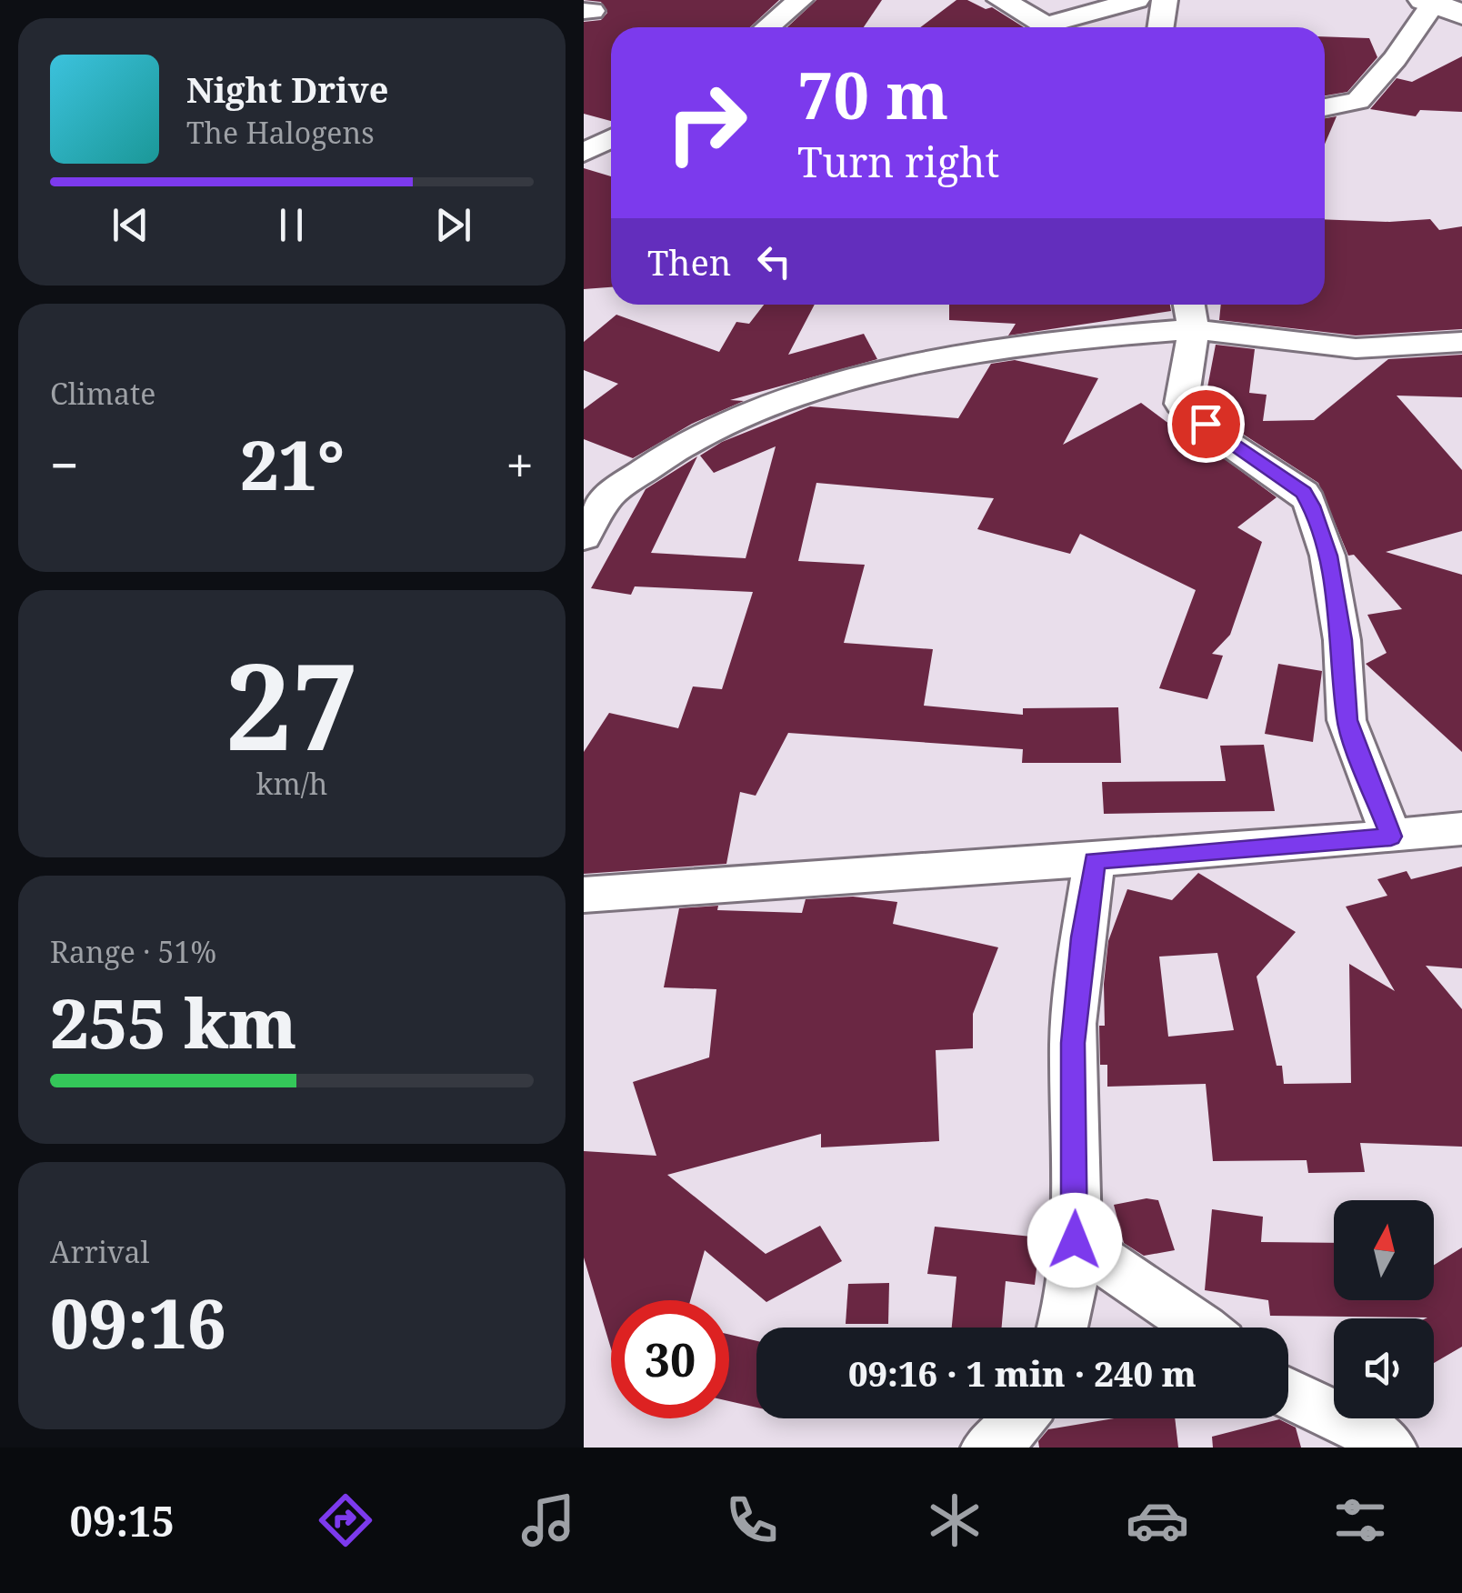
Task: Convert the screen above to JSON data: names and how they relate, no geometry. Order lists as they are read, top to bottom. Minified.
{"north":"top","page":{"turn":["70 m","Turn right"],"song":["Night Drive","The Halogens"],"then":"Then","tile":["Climate",["27","km/h"],["Range · 51%","255 km"],["Arrival","09:16"]],"heat":["−","21°","+"],"limit":"30","trip":"09:16 · 1 min · 240 m","tabs":"09:15"}}
